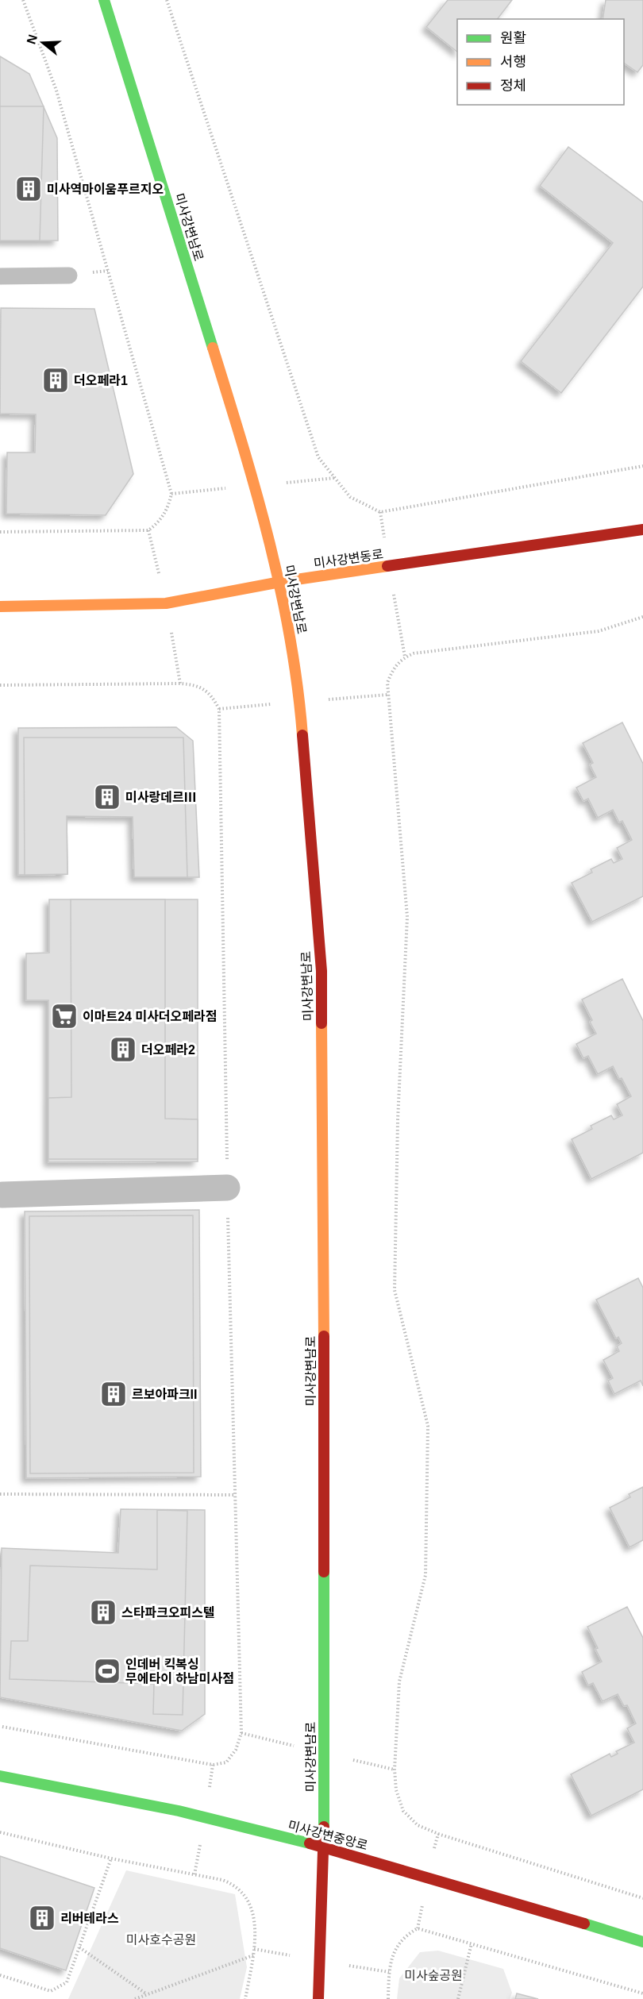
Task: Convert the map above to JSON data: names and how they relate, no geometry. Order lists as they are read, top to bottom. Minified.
{"streets":{"main road":["미사강변남로","미사강변동로","미사강변중앙로"]},"crossings":[["미사강변남로","미사강변동로"],["미사강변남로","미사강변중앙로"]],"parks":["미사호수공원","미사숲공원"],"places":{"building":["미사역마이움푸르지오","더오페라1","미사랑데르Ⅲ","더오페라2","르보아파크II","스타파크오피스텔","리버테라스"],"supermarket":["이마트24 미사더오페라점"],"sports":["인데버 킥복싱 무에타이 하남미사점"]},"legend":["원활","서행","정체"],"north":"left"}
